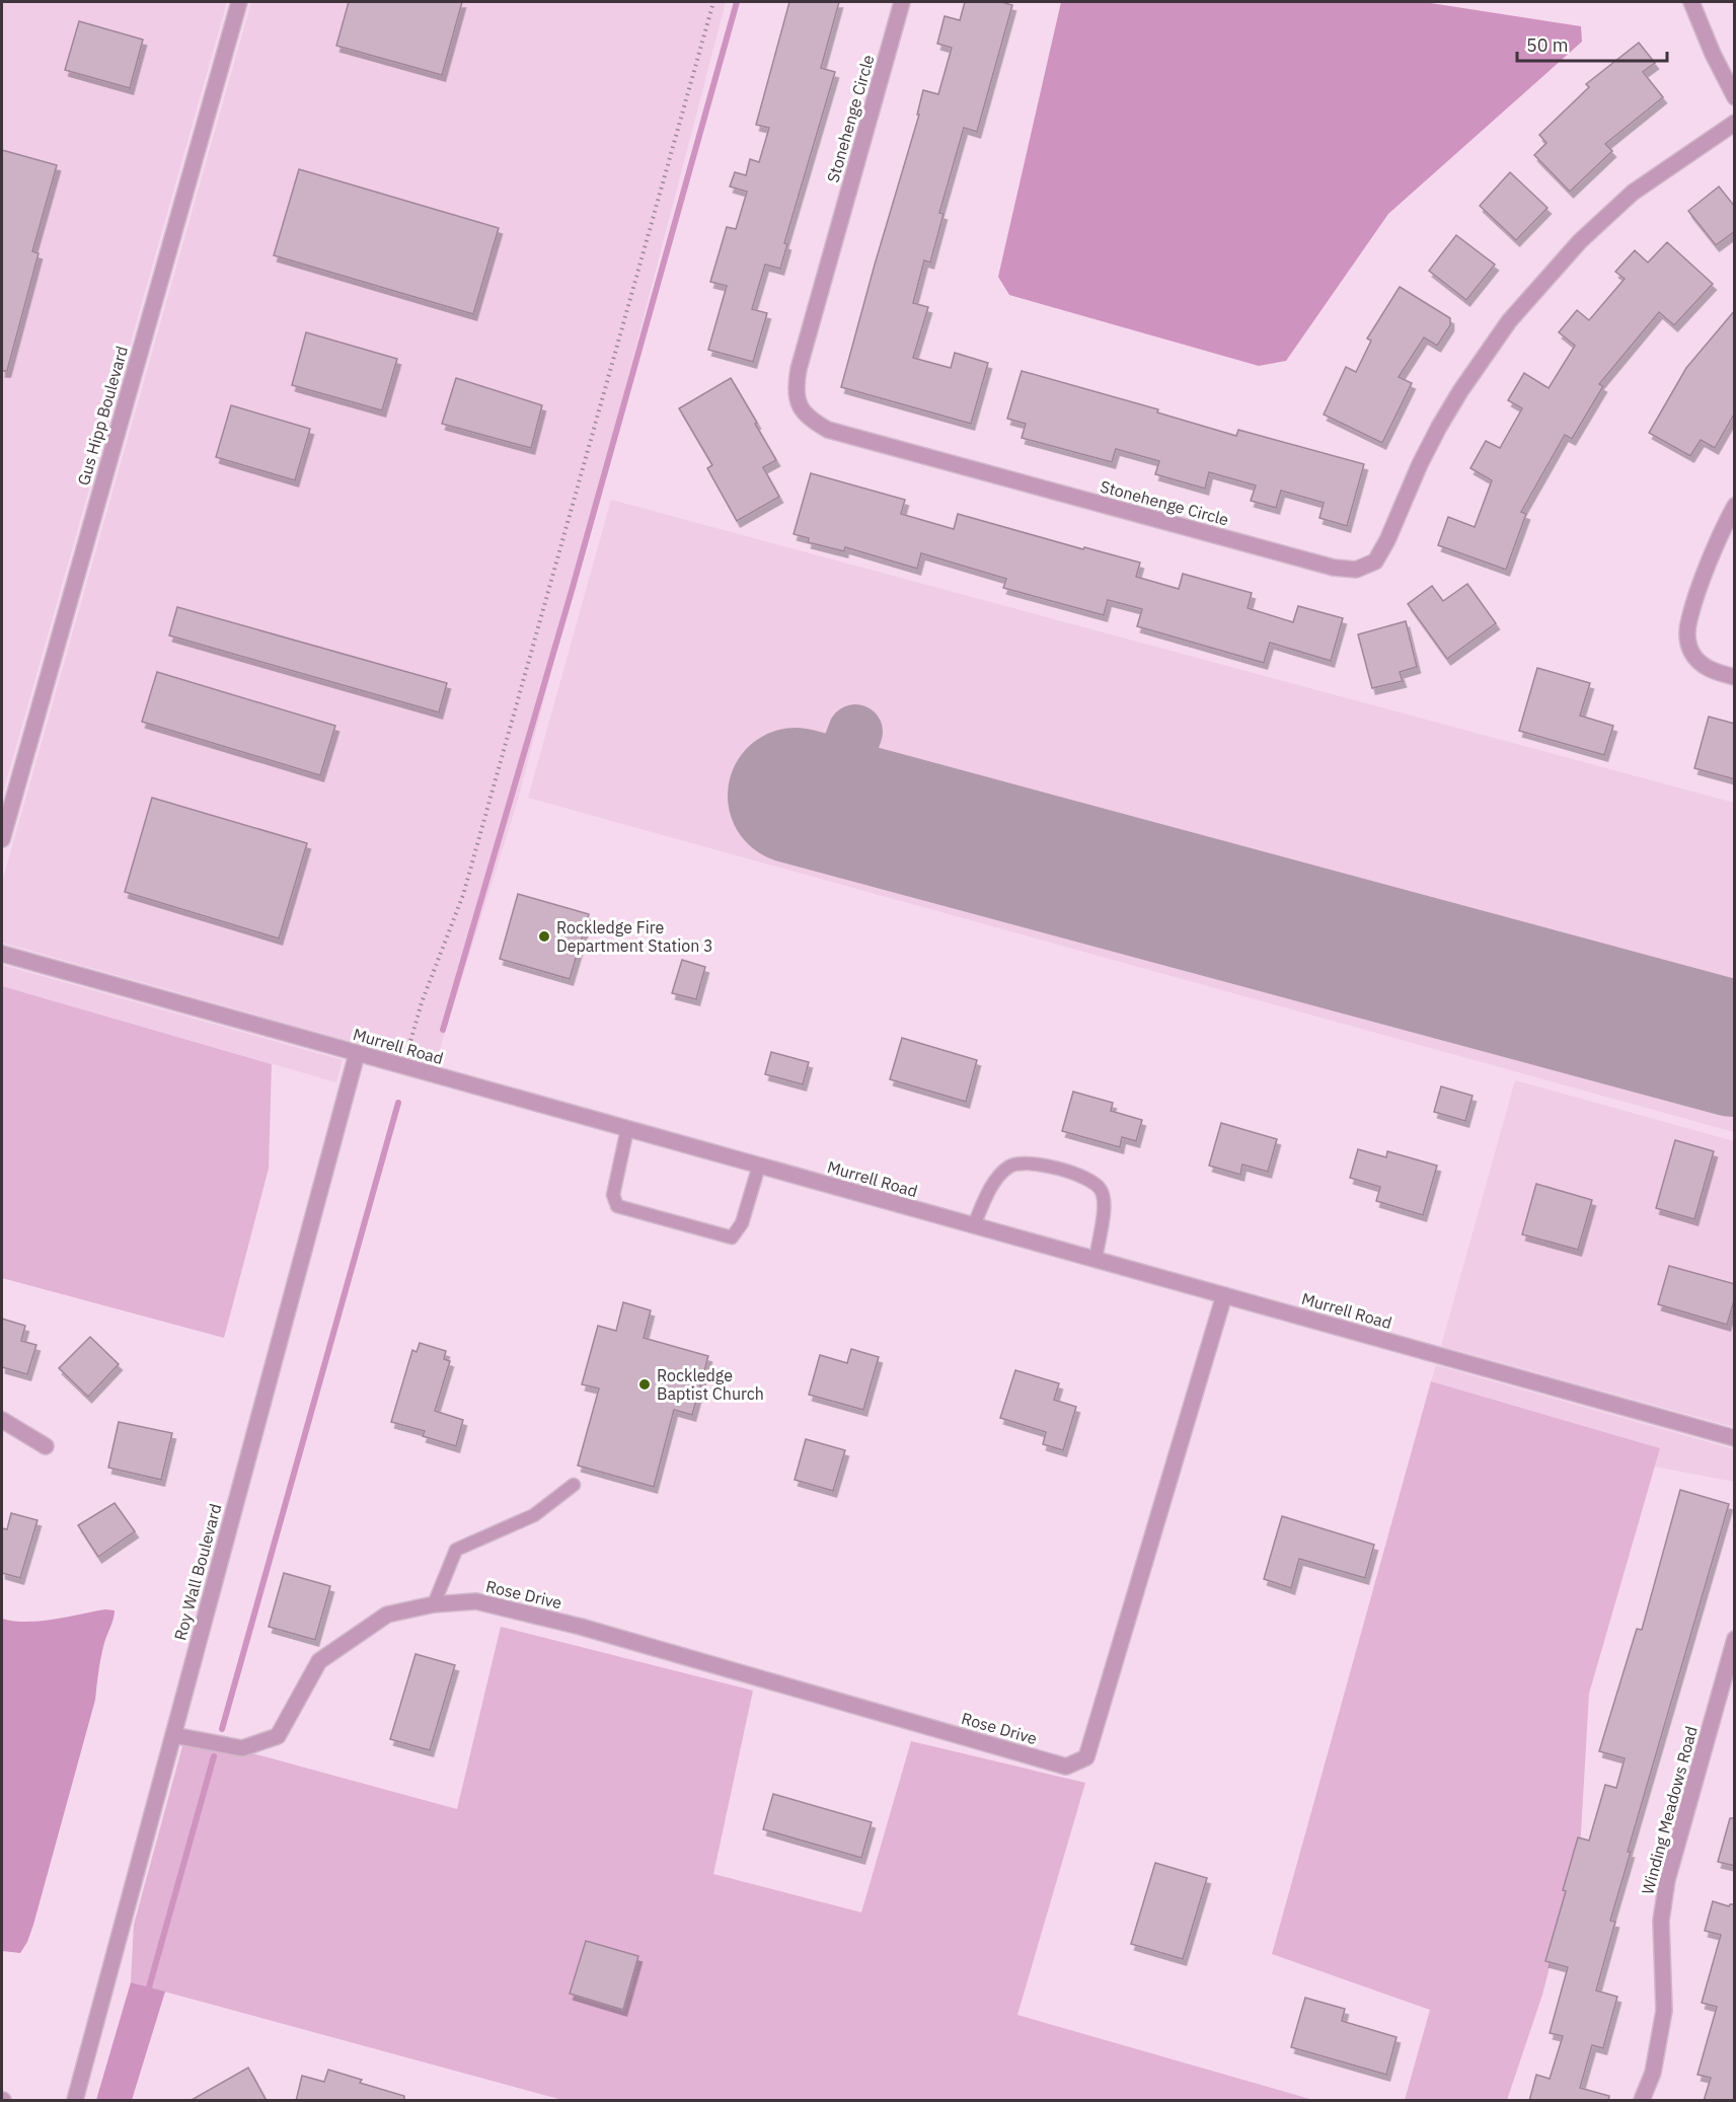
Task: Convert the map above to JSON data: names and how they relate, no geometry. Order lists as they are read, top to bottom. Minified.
{"streets":{"street":["Stonehenge Circle","Gus Hipp Boulevard","Murrell Road","Roy Wall Boulevard","Rose Drive","Winding Meadows Road"]},"crossings":[["Murrell Road","Roy Wall Boulevard"],["Murrell Road","Rose Drive"],["Roy Wall Boulevard","Rose Drive"]],"places":["Rockledge Fire Department Station 3","Rockledge Baptist Church"],"scale_bar":"50 m"}
